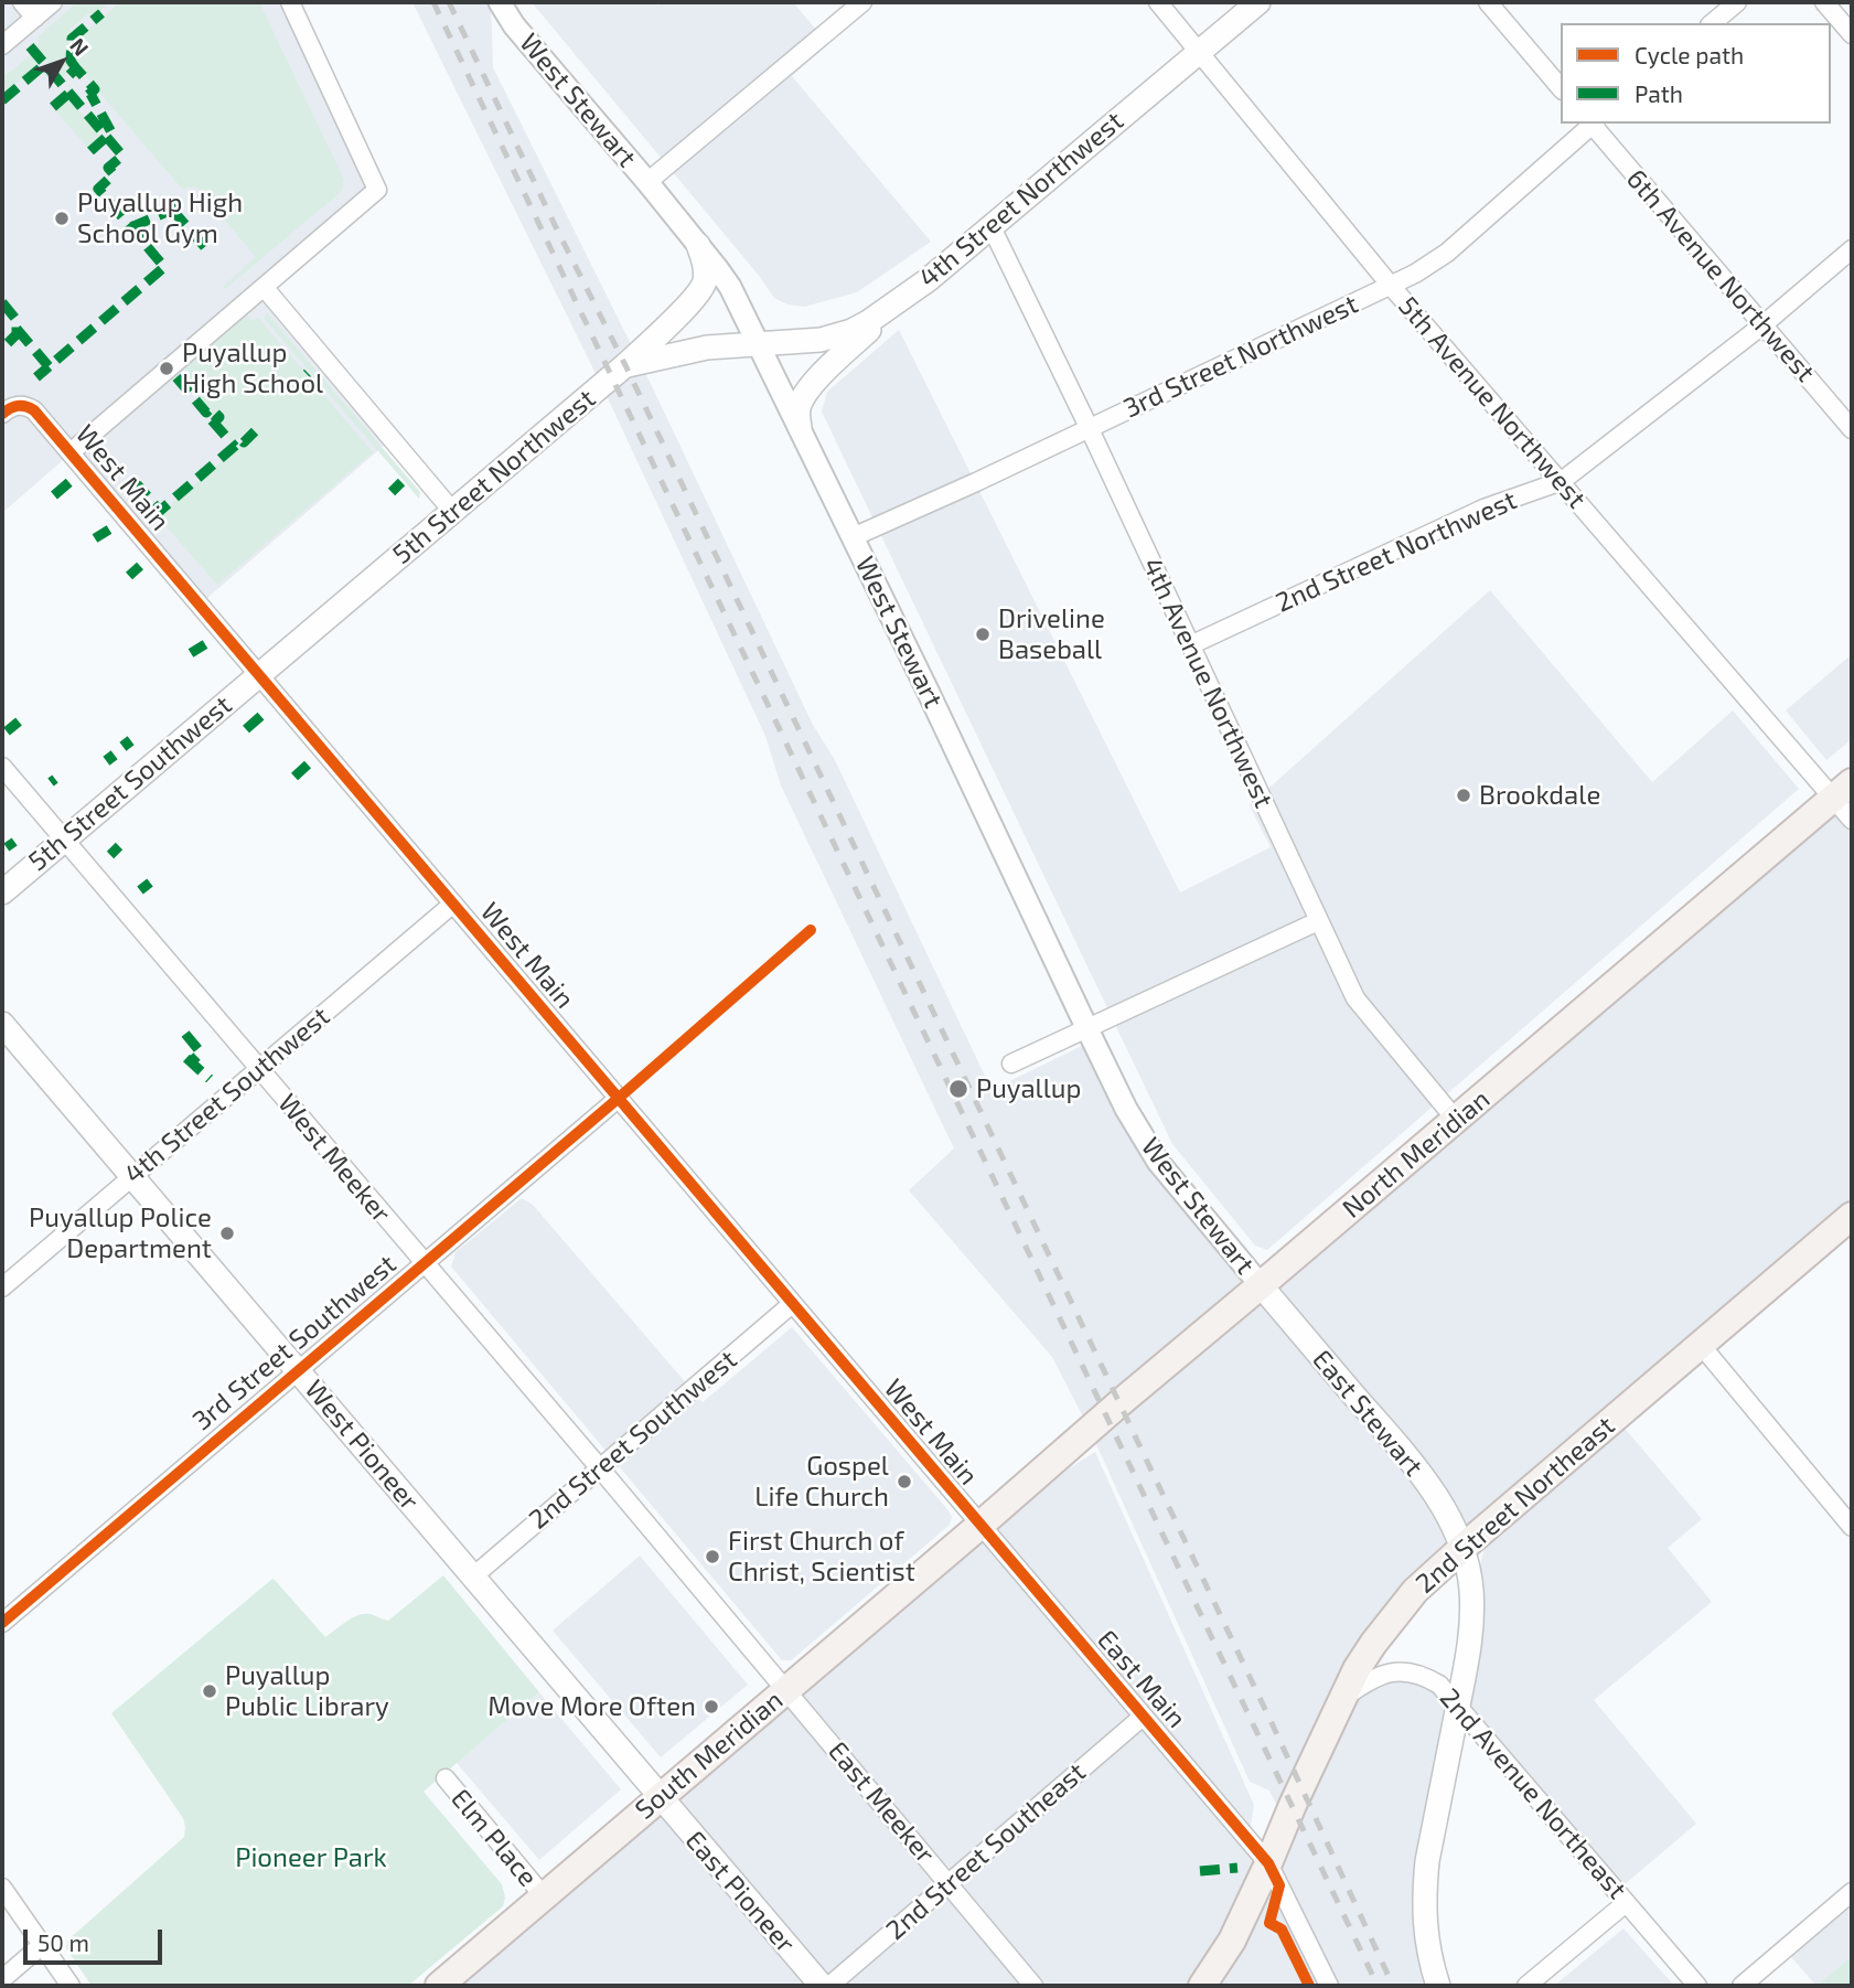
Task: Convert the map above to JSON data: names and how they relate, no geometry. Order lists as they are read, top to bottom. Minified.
{"streets":{"main road":["4th Street Northwest","5th Street Northwest","5th Street Southwest","North Meridian","East Stewart","West Pioneer","2nd Street Northeast","South Meridian","East Pioneer"],"street":["West Stewart","6th Avenue Northwest","3rd Street Northwest","5th Avenue Northwest","West Main","2nd Street Northwest","4th Avenue Northwest","4th Street Southwest","West Meeker","3rd Street Southwest","2nd Street Southwest","East Main","2nd Avenue Northeast","East Meeker","Elm Place","2nd Street Southeast"]},"crossings":[["West Stewart","4th Street Northwest"],["West Stewart","3rd Street Northwest"],["West Stewart","5th Street Northwest"],["West Stewart","North Meridian"],["West Stewart","East Stewart"],["4th Street Northwest","5th Avenue Northwest"],["4th Street Northwest","5th Street Northwest"],["4th Street Northwest","4th Avenue Northwest"],["6th Avenue Northwest","2nd Street Northwest"],["3rd Street Northwest","5th Avenue Northwest"],["3rd Street Northwest","4th Avenue Northwest"],["5th Avenue Northwest","2nd Street Northwest"],["5th Avenue Northwest","North Meridian"],["5th Street Northwest","West Main"],["5th Street Northwest","5th Street Southwest"],["West Main","5th Street Southwest"],["West Main","4th Street Southwest"],["West Main","North Meridian"],["West Main","3rd Street Southwest"],["West Main","2nd Street Southwest"],["West Main","East Main"],["West Main","South Meridian"],["2nd Street Northwest","4th Avenue Northwest"],["4th Avenue Northwest","North Meridian"],["5th Street Southwest","West Meeker"],["4th Street Southwest","West Meeker"],["4th Street Southwest","West Pioneer"],["North Meridian","East Stewart"],["North Meridian","East Main"],["North Meridian","South Meridian"],["West Meeker","3rd Street Southwest"],["West Meeker","2nd Street Southwest"],["West Meeker","South Meridian"],["West Meeker","East Meeker"],["3rd Street Southwest","West Pioneer"],["East Stewart","2nd Street Northeast"],["2nd Street Southwest","West Pioneer"],["West Pioneer","South Meridian"],["West Pioneer","East Pioneer"],["2nd Street Northeast","East Main"],["2nd Street Northeast","2nd Avenue Northeast"],["East Main","South Meridian"],["East Main","2nd Street Southeast"],["South Meridian","East Meeker"],["South Meridian","Elm Place"],["South Meridian","East Pioneer"],["East Meeker","2nd Street Southeast"]],"parks":["Pioneer Park"],"places":["Puyallup High School Gym","Puyallup High School","Driveline Baseball","Brookdale","Puyallup","Puyallup Police Department","Gospel Life Church","First Church of Christ, Scientist","Puyallup Public Library","Move More Often"],"legend":["Cycle path","Path"],"scale_bar":"50 m","north":"top right"}
